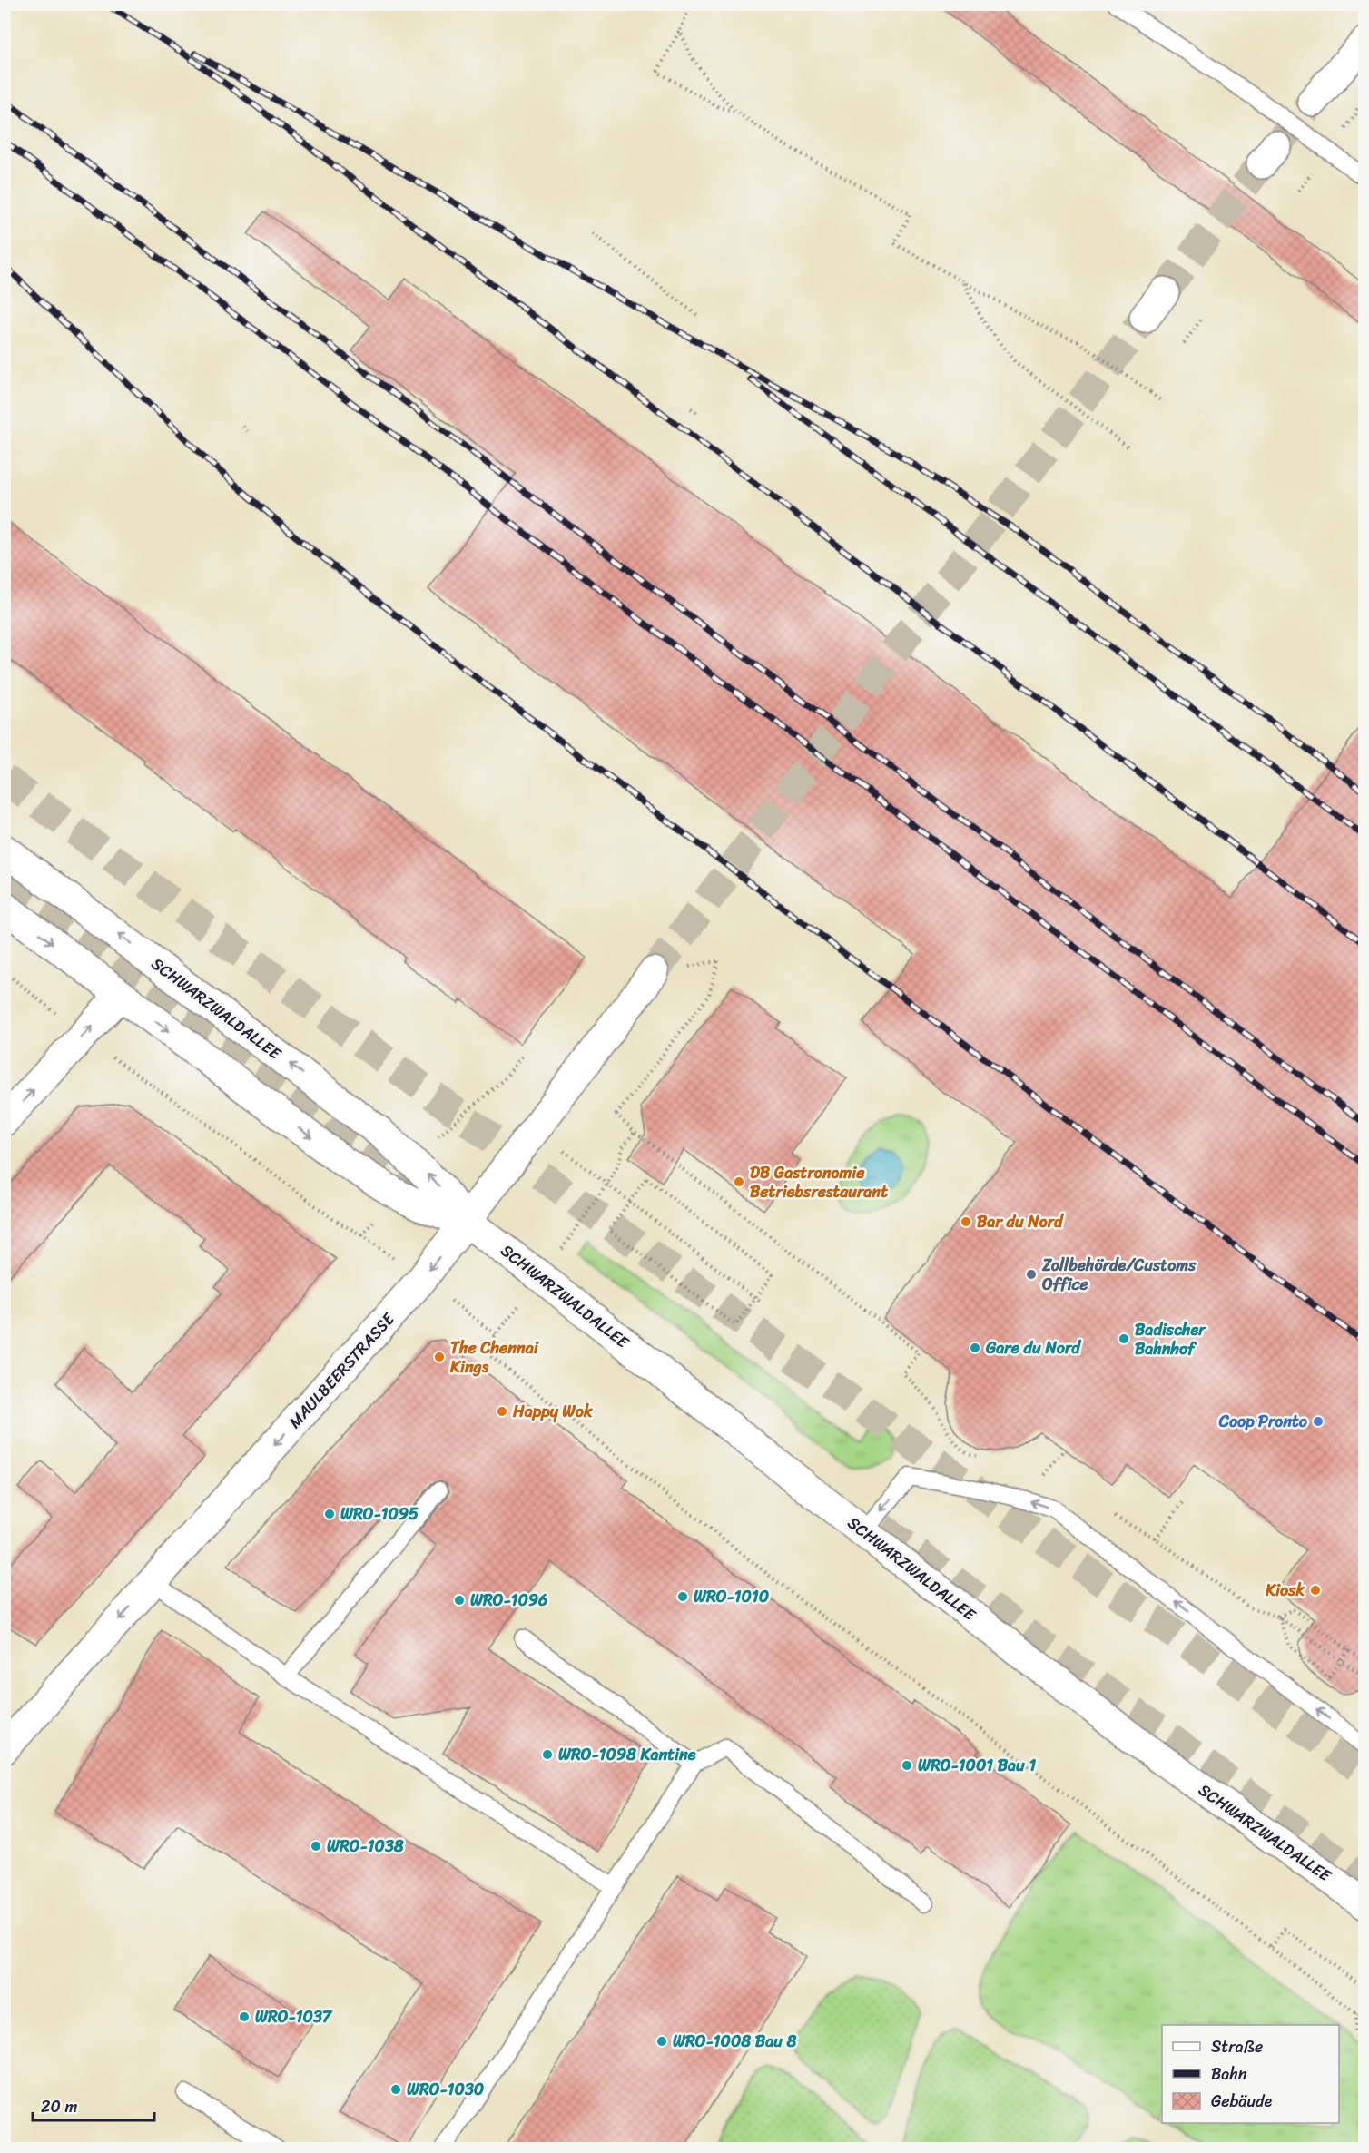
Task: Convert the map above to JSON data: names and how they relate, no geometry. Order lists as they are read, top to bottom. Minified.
{"streets":{"main road":["SCHWARZWALDALLEE","MAULBEERSTRASSE"]},"crossings":[["SCHWARZWALDALLEE","MAULBEERSTRASSE"]],"one_way":["MAULBEERSTRASSE"],"places":["DB Gastronomie Betriebsrestaurant","Bar du Nord","Zollbehörde/Customs Office","Badischer Bahnhof","Gare du Nord","The Chennai Kings","Happy Wok","Coop Pronto","WRO-1095","Kiosk","WRO-1010","WRO-1096","WRO-1098 Kantine","WRO-1001 Bau 1","WRO-1038","WRO-1037","WRO-1008 Bau 8","WRO-1030"],"legend":["Straße","Bahn","Gebäude"],"scale_bar":"20 m"}
